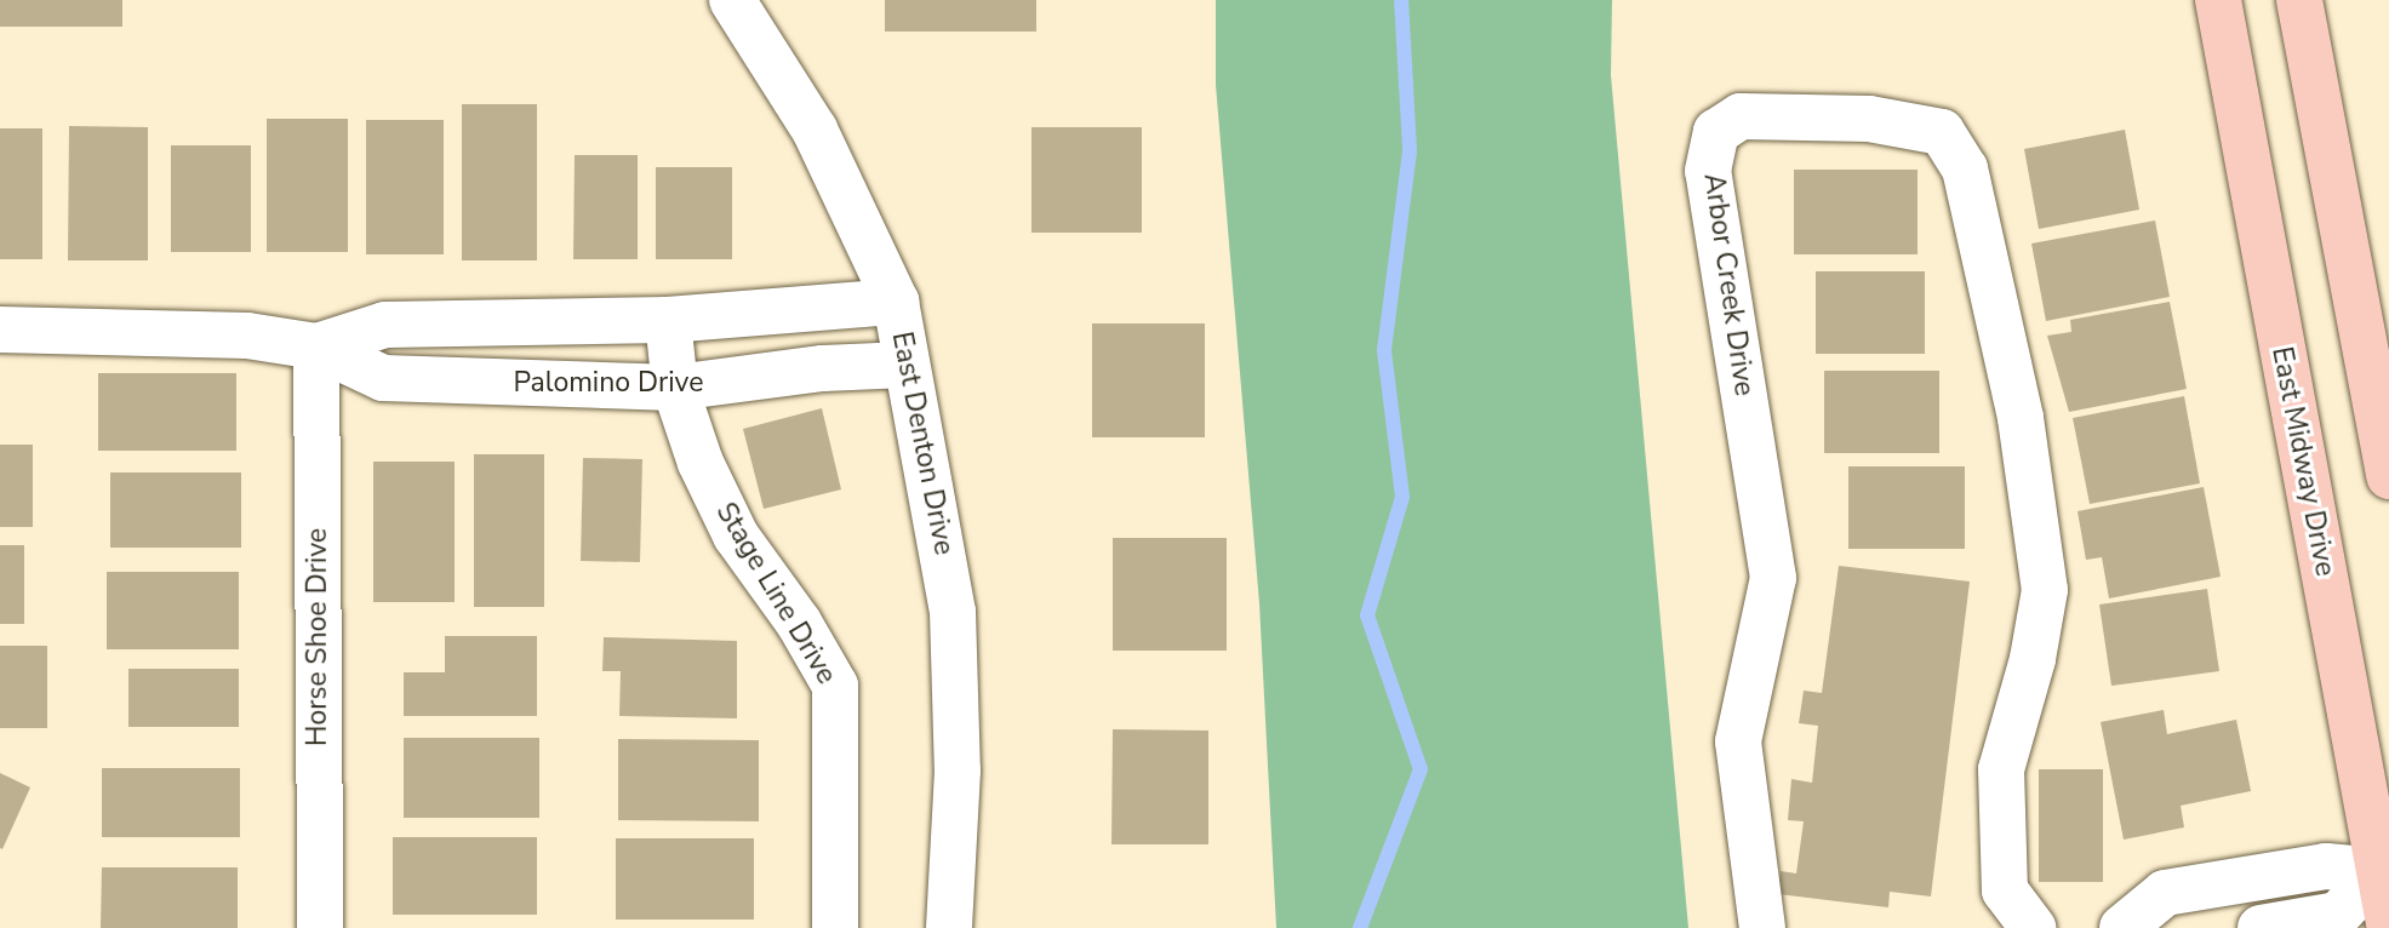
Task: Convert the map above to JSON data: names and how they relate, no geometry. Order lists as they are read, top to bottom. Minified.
{"streets":{"main road":["East Midway Drive"],"street":["Arbor Creek Drive","Palomino Drive","East Denton Drive","Stage Line Drive","Horse Shoe Drive"]},"crossings":[["Palomino Drive","East Denton Drive"],["Palomino Drive","Stage Line Drive"],["Palomino Drive","Horse Shoe Drive"]]}
